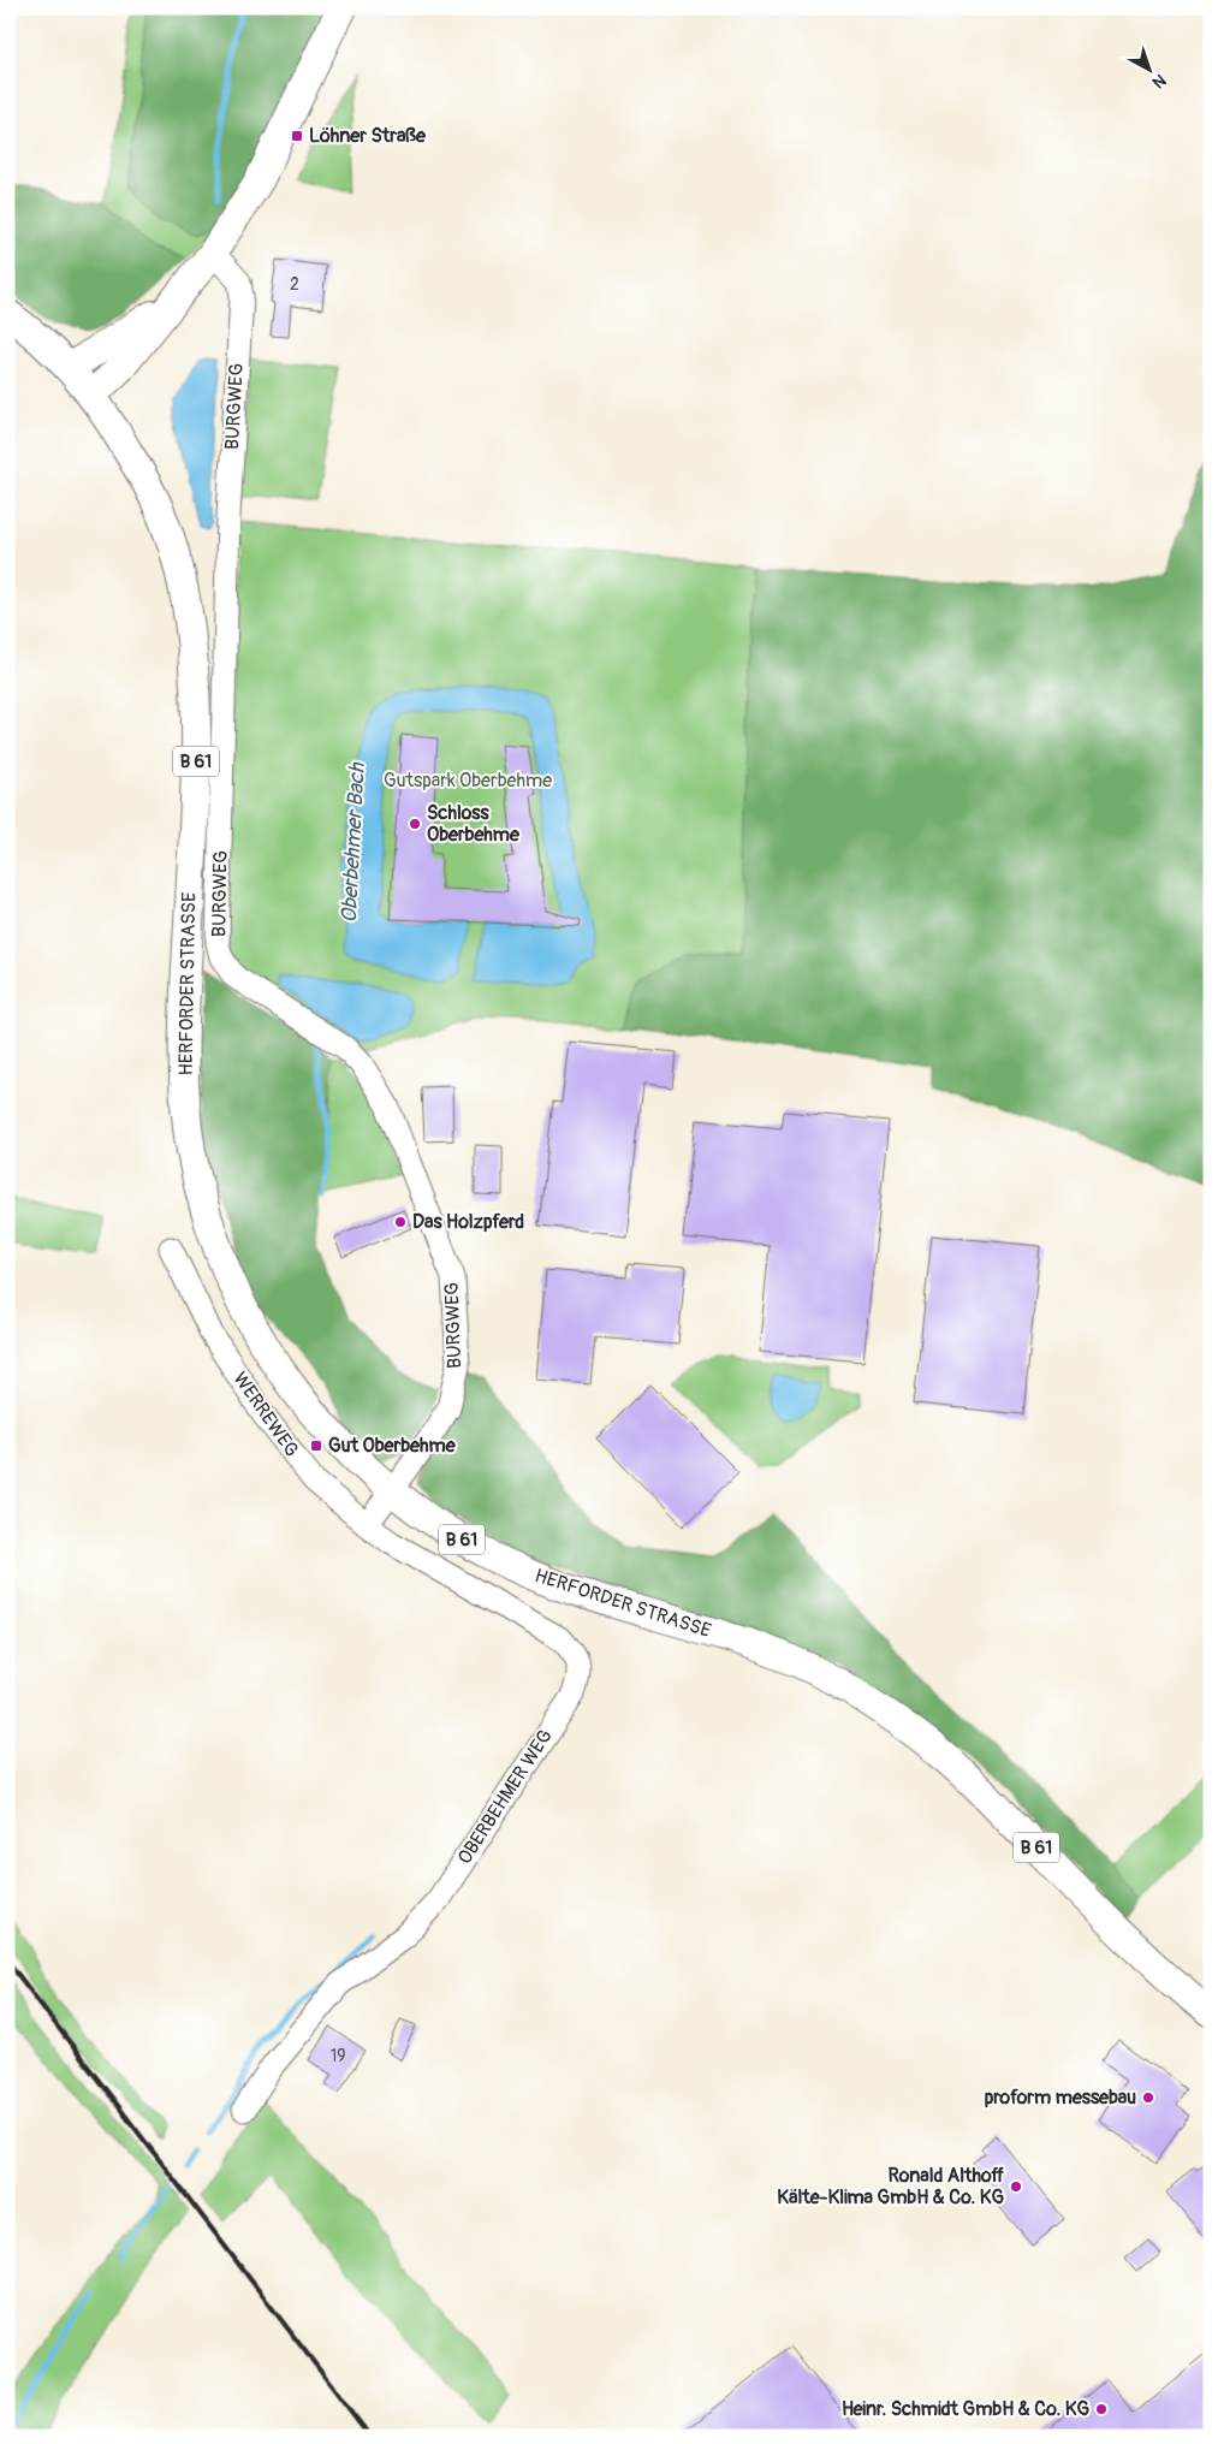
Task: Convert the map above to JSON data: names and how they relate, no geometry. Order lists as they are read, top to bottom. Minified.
{"streets":{"main road":["B 61","HERFORDER STRASSE"],"street":["BURGWEG","WERREWEG","OBERBEHMER WEG"]},"crossings":[["BURGWEG","HERFORDER STRASSE"],["WERREWEG","OBERBEHMER WEG"]],"water":["Oberbehmer Bach"],"parks":["Gutspark Oberbehme"],"places":{"transit":["Löhner Straße","Gut Oberbehme"],"other":["Schloss Oberbehme","Das Holzpferd","proform messebau","Ronald Althoff Kälte-Klima GmbH & Co. KG","Heinr. Schmidt GmbH & Co. KG"]},"house_numbers":["2","19"],"north":"bottom right"}
